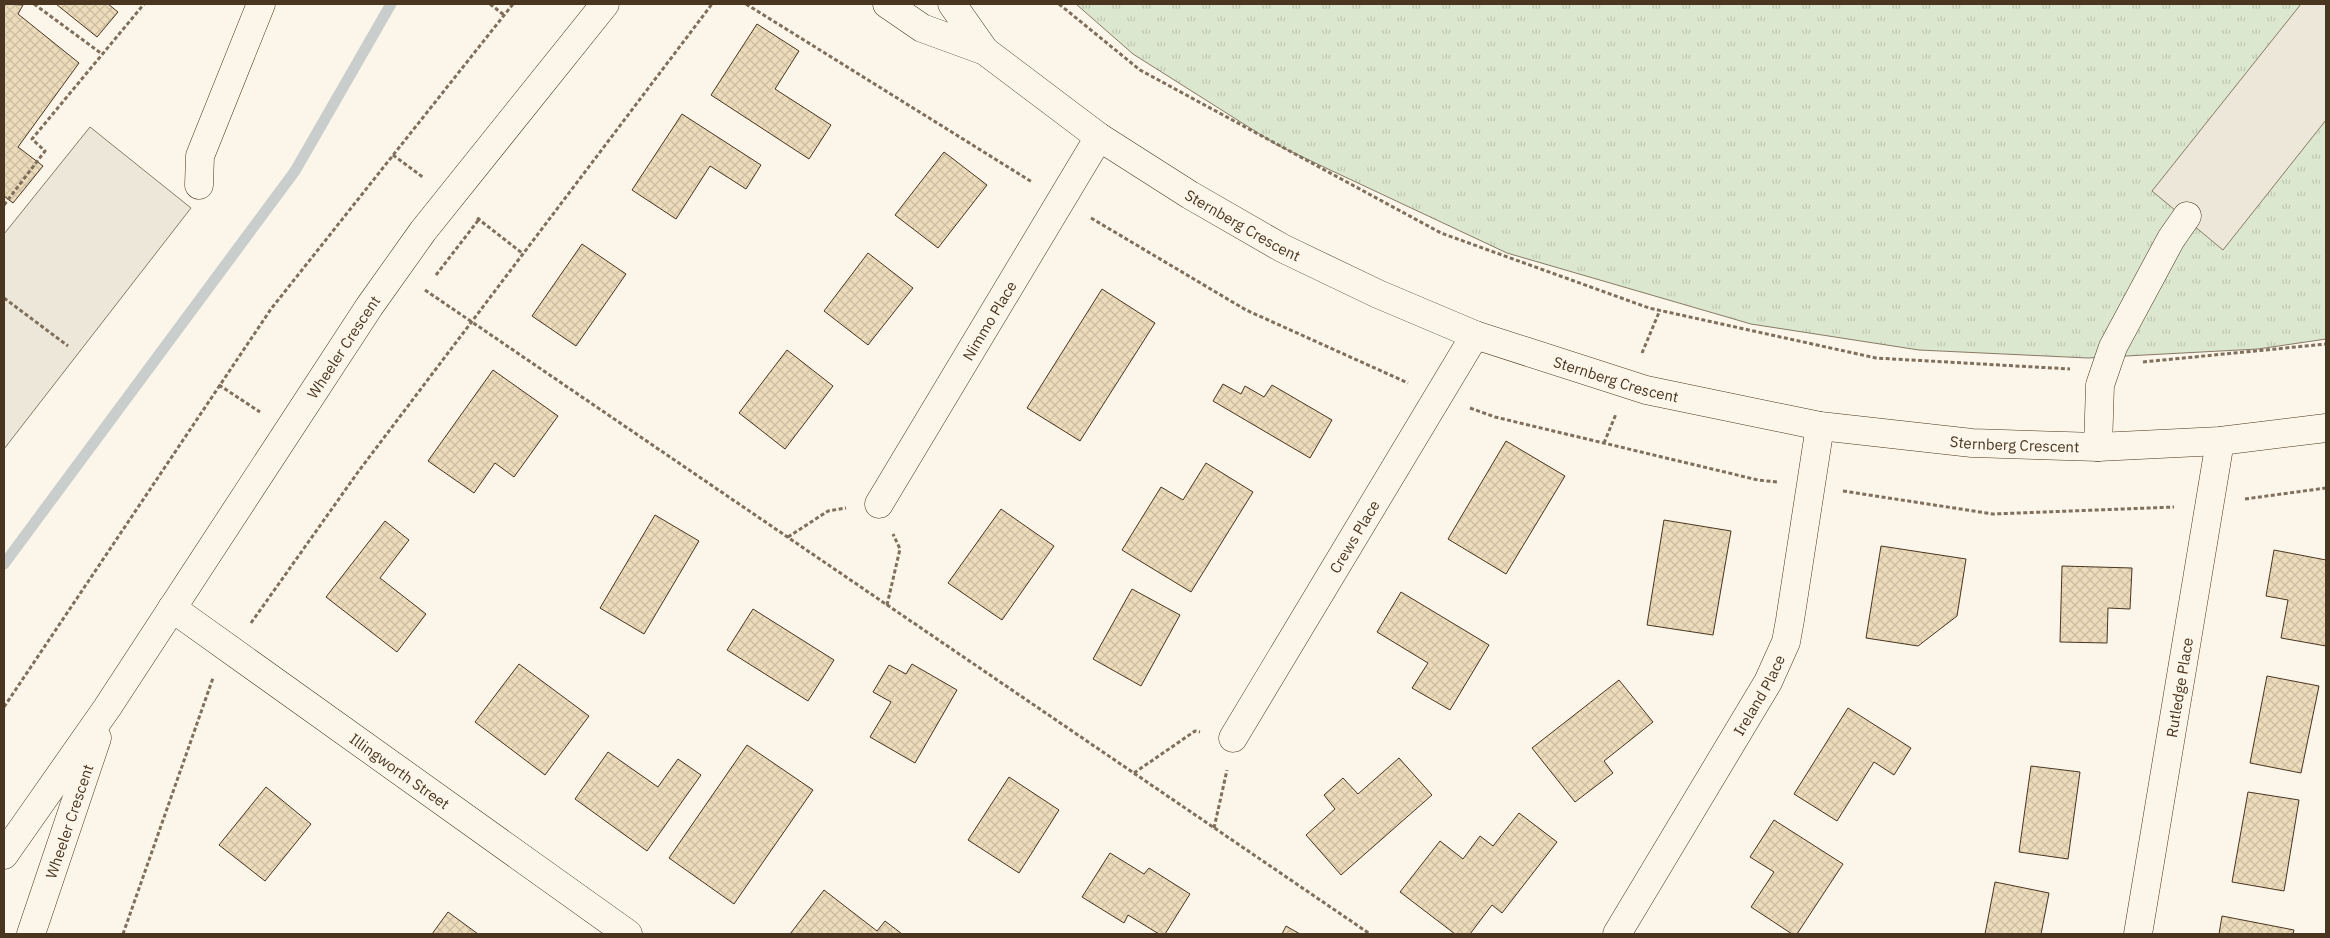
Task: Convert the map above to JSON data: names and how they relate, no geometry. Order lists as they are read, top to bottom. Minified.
{"streets":{"street":["Sternberg Crescent","Nimmo Place","Wheeler Crescent","Crews Place","Rutledge Place","Ireland Place","Illingworth Street"]},"crossings":[["Sternberg Crescent","Nimmo Place"],["Sternberg Crescent","Crews Place"],["Sternberg Crescent","Rutledge Place"],["Sternberg Crescent","Ireland Place"],["Wheeler Crescent","Illingworth Street"]]}
